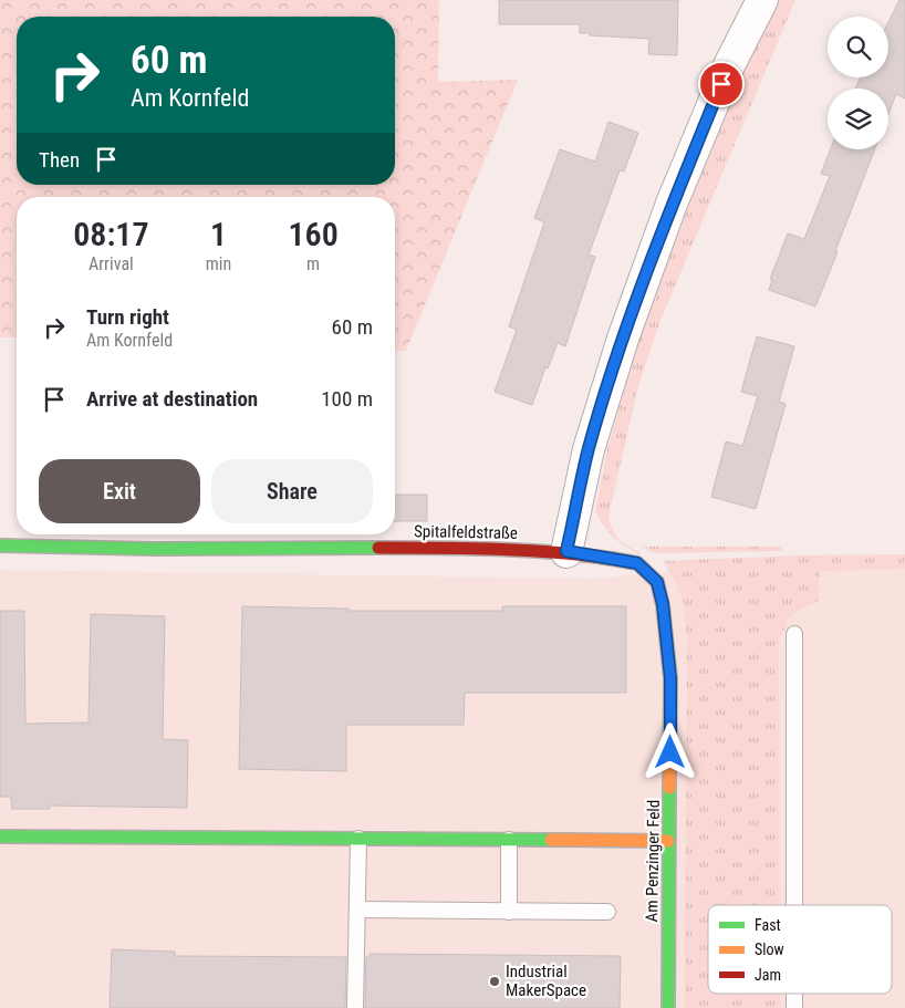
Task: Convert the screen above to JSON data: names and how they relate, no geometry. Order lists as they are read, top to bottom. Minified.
{"streets":{"street":["Spitalfeldstraße","Am Penzinger Feld"]},"crossings":[["Spitalfeldstraße","Am Penzinger Feld"]],"places":["Industrial MakerSpace"],"legend":["Fast","Slow","Jam"],"page":{"turn":["60 m","Am Kornfeld"],"then":"Then","eta":["08:17","Arrival","1","min","160","m"],"list":[{"name":"Turn right","note":"Am Kornfeld","value":"60 m"},{"name":"Arrive at destination","value":"100 m"}],"buttons":["Exit","Share"]}}
